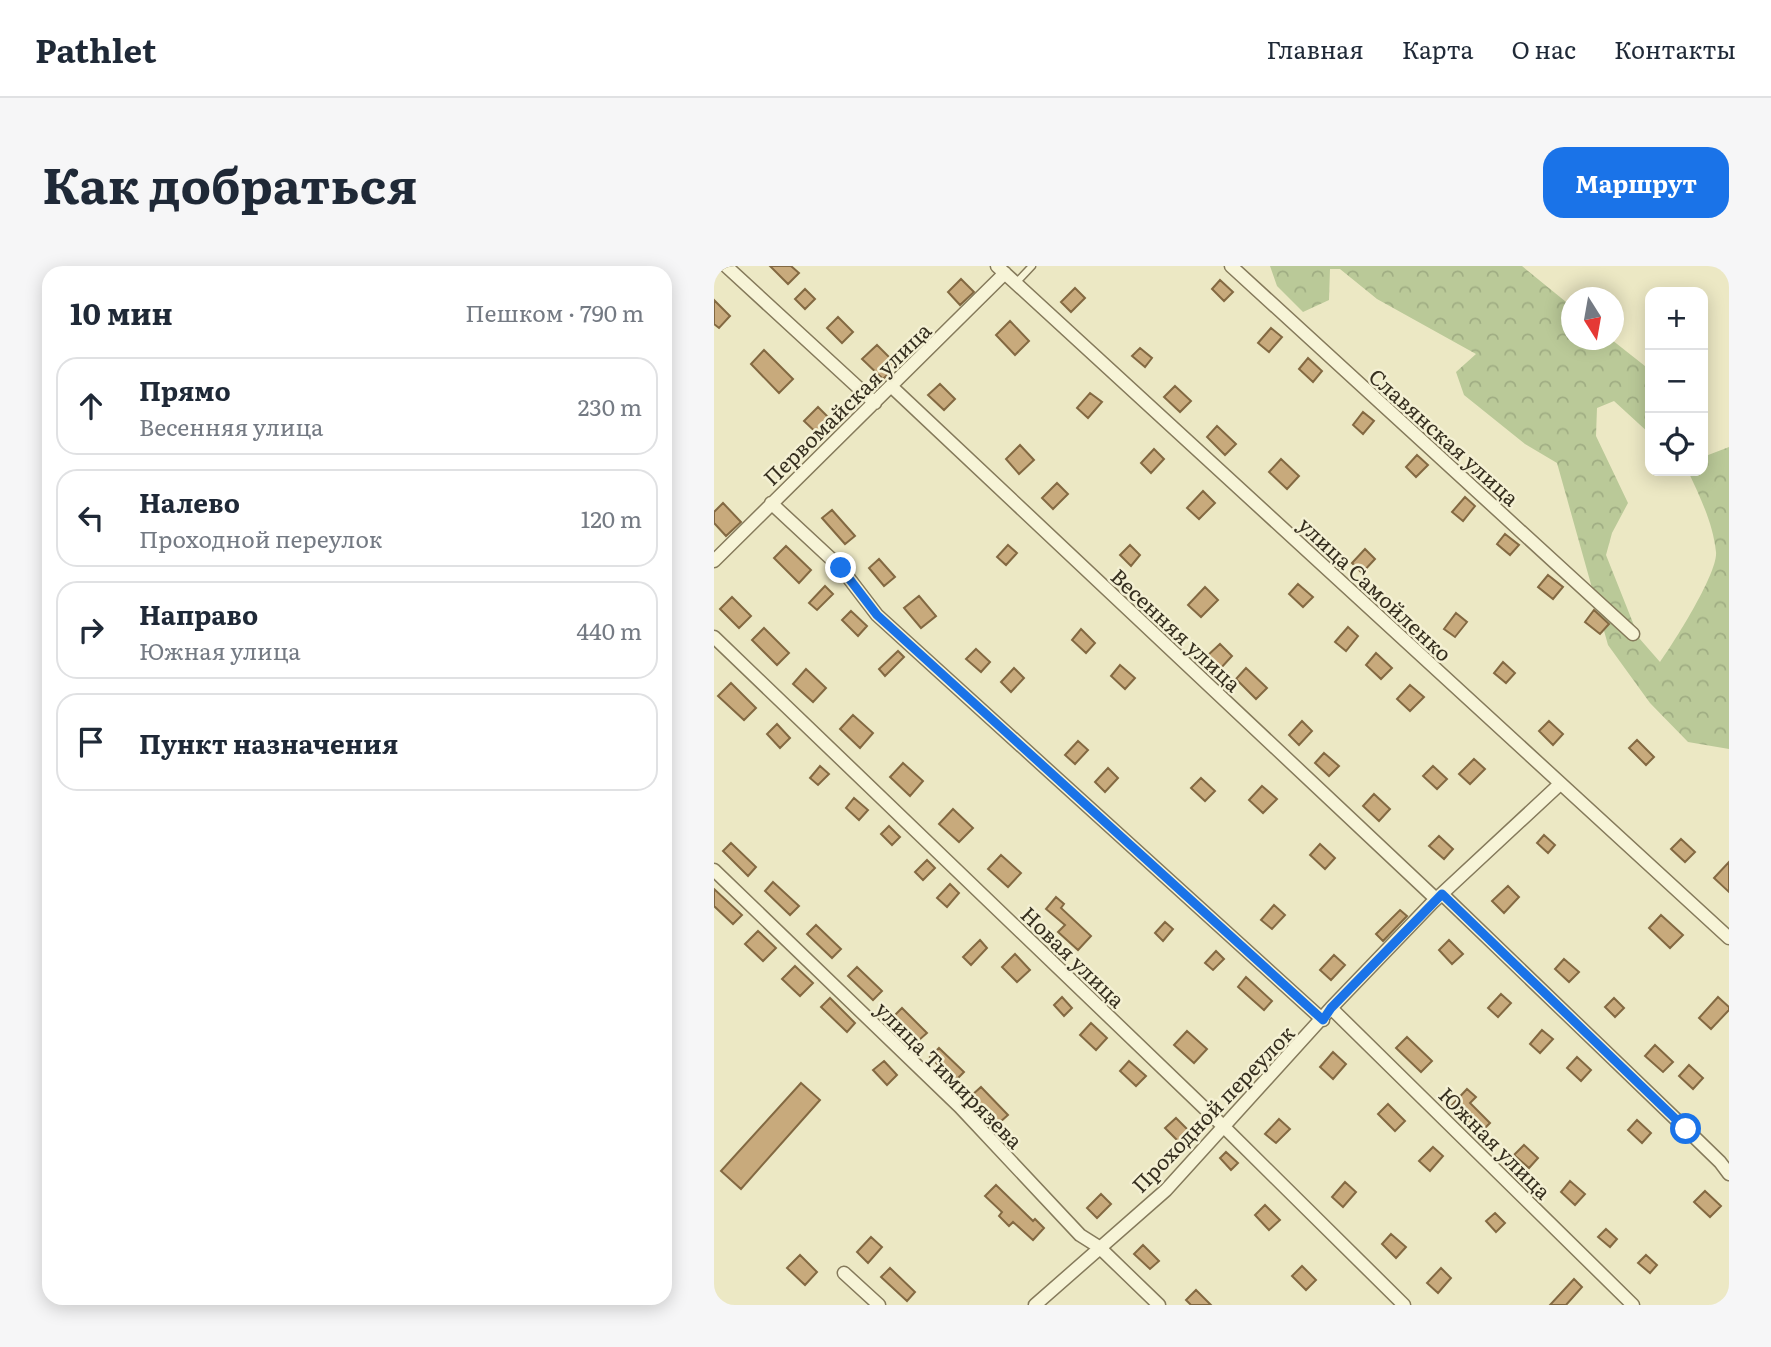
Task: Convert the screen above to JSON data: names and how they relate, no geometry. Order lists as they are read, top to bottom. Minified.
{"streets":{"street":["Первомайская улица","Славянская улица","улица Самойленко","Весенняя улица","Новая улица","улица Тимирязева","Проходной переулок","Южная улица"]},"crossings":[["Первомайская улица","улица Самойленко"],["Первомайская улица","Весенняя улица"],["улица Самойленко","Проходной переулок"],["Весенняя улица","Проходной переулок"],["Новая улица","Проходной переулок"],["улица Тимирязева","Проходной переулок"],["Проходной переулок","Южная улица"]],"north":"bottom","page":{"header":"Pathlet","nav":["Главная","Карта","О нас","Контакты"],"title":"Как добраться","buttons":"Маршрут","heading":["10 мин","Пешком · 790 m"],"map_buttons":["+","−"],"list":[["Прямо","Весенняя улица","230 m"],["Налево","Проходной переулок","120 m"],["Направо","Южная улица","440 m"],"Пункт назначения"]}}
